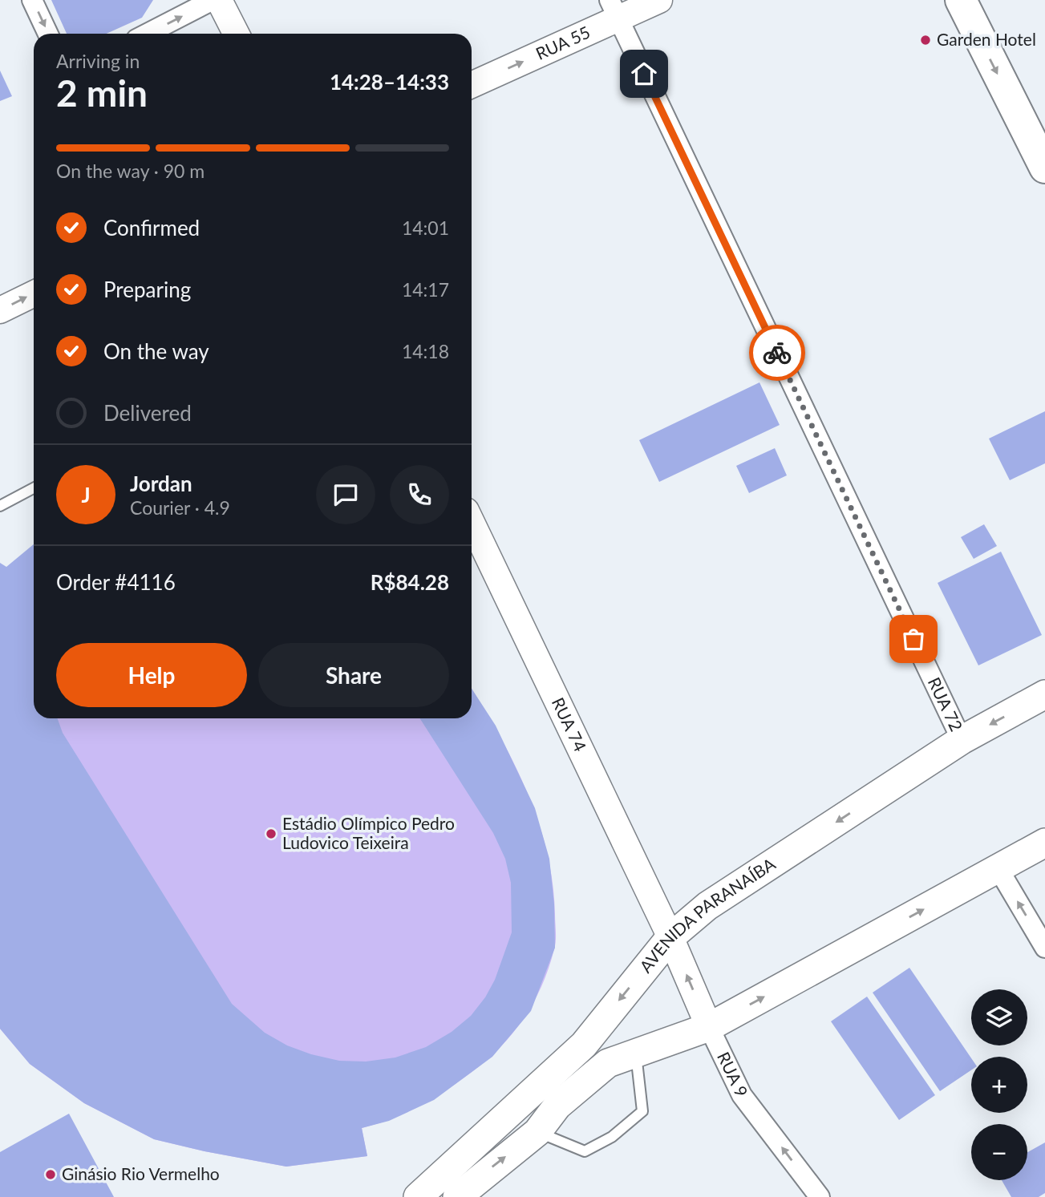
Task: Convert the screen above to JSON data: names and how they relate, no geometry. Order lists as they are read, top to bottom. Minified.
{"streets":{"main road":["AVENIDA PARANAÍBA"],"street":["RUA 55","RUA 72","RUA 74","RUA 9"]},"crossings":[["RUA 55","RUA 72"],["RUA 72","AVENIDA PARANAÍBA"],["RUA 74","AVENIDA PARANAÍBA"],["RUA 74","RUA 9"],["AVENIDA PARANAÍBA","RUA 9"]],"one_way":["RUA 55","RUA 9"],"places":["Garden Hotel","Estádio Olímpico Pedro Ludovico Teixeira","Ginásio Rio Vermelho"],"page":{"heading":["2 min","Arriving in","14:28–14:33"],"panel":["Jordan","Courier · 4.9","Order #4116","R$84.28"],"bar":"On the way · 90 m","list":[["Confirmed","14:01"],["Preparing","14:17"],["On the way","14:18"],"Delivered"],"round":"J","buttons":["Help","Share"],"map_buttons":["+","−"]}}
